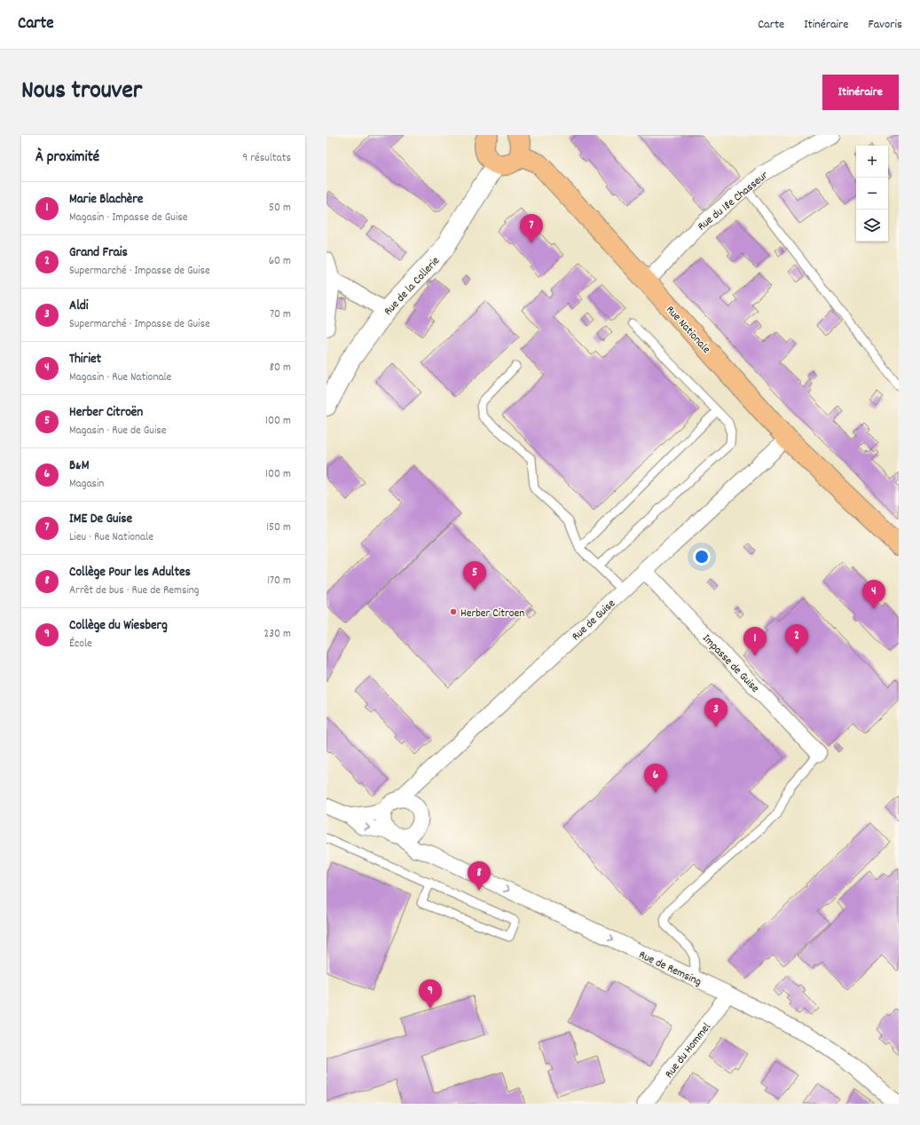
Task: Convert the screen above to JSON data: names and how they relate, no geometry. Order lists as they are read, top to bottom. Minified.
{"streets":{"main road":["Rue Nationale"],"street":["Rue du 18e Chasseur","Rue de la Collerie","Rue de Guise","Impasse de Guise","Rue de Remsing","Rue du Hommel"]},"crossings":[["Rue du 18e Chasseur","Rue Nationale"],["Rue Nationale","Rue de Guise"],["Rue de Guise","Impasse de Guise"],["Rue de Guise","Rue de Remsing"],["Rue de Remsing","Rue du Hommel"]],"one_way":["Rue de Remsing"],"places":["Herber Citroen"],"page":{"header":"Carte","nav":["Carte","Itinéraire","Favoris"],"title":"Nous trouver","buttons":"Itinéraire","heading":["À proximité","9 résultats"],"map_buttons":["+","−"],"list":[{"mark":"1","name":"Marie Blachère","note":"Magasin · Impasse de Guise","value":"50 m"},{"mark":"2","name":"Grand Frais","note":"Supermarché · Impasse de Guise","value":"60 m"},{"mark":"3","name":"Aldi","note":"Supermarché · Impasse de Guise","value":"70 m"},{"mark":"4","name":"Thiriet","note":"Magasin · Rue Nationale","value":"80 m"},{"mark":"5","name":"Herber Citroën","note":"Magasin · Rue de Guise","value":"100 m"},{"mark":"6","name":"B&M","note":"Magasin","value":"100 m"},{"mark":"7","name":"IME De Guise","note":"Lieu · Rue Nationale","value":"150 m"},{"mark":"8","name":"Collège Pour les Adultes","note":"Arrêt de bus · Rue de Remsing","value":"170 m"},{"mark":"9","name":"Collège du Wiesberg","note":"École","value":"230 m"}],"pins":["7","5","4","2","1","3","6","8","9"]}}
